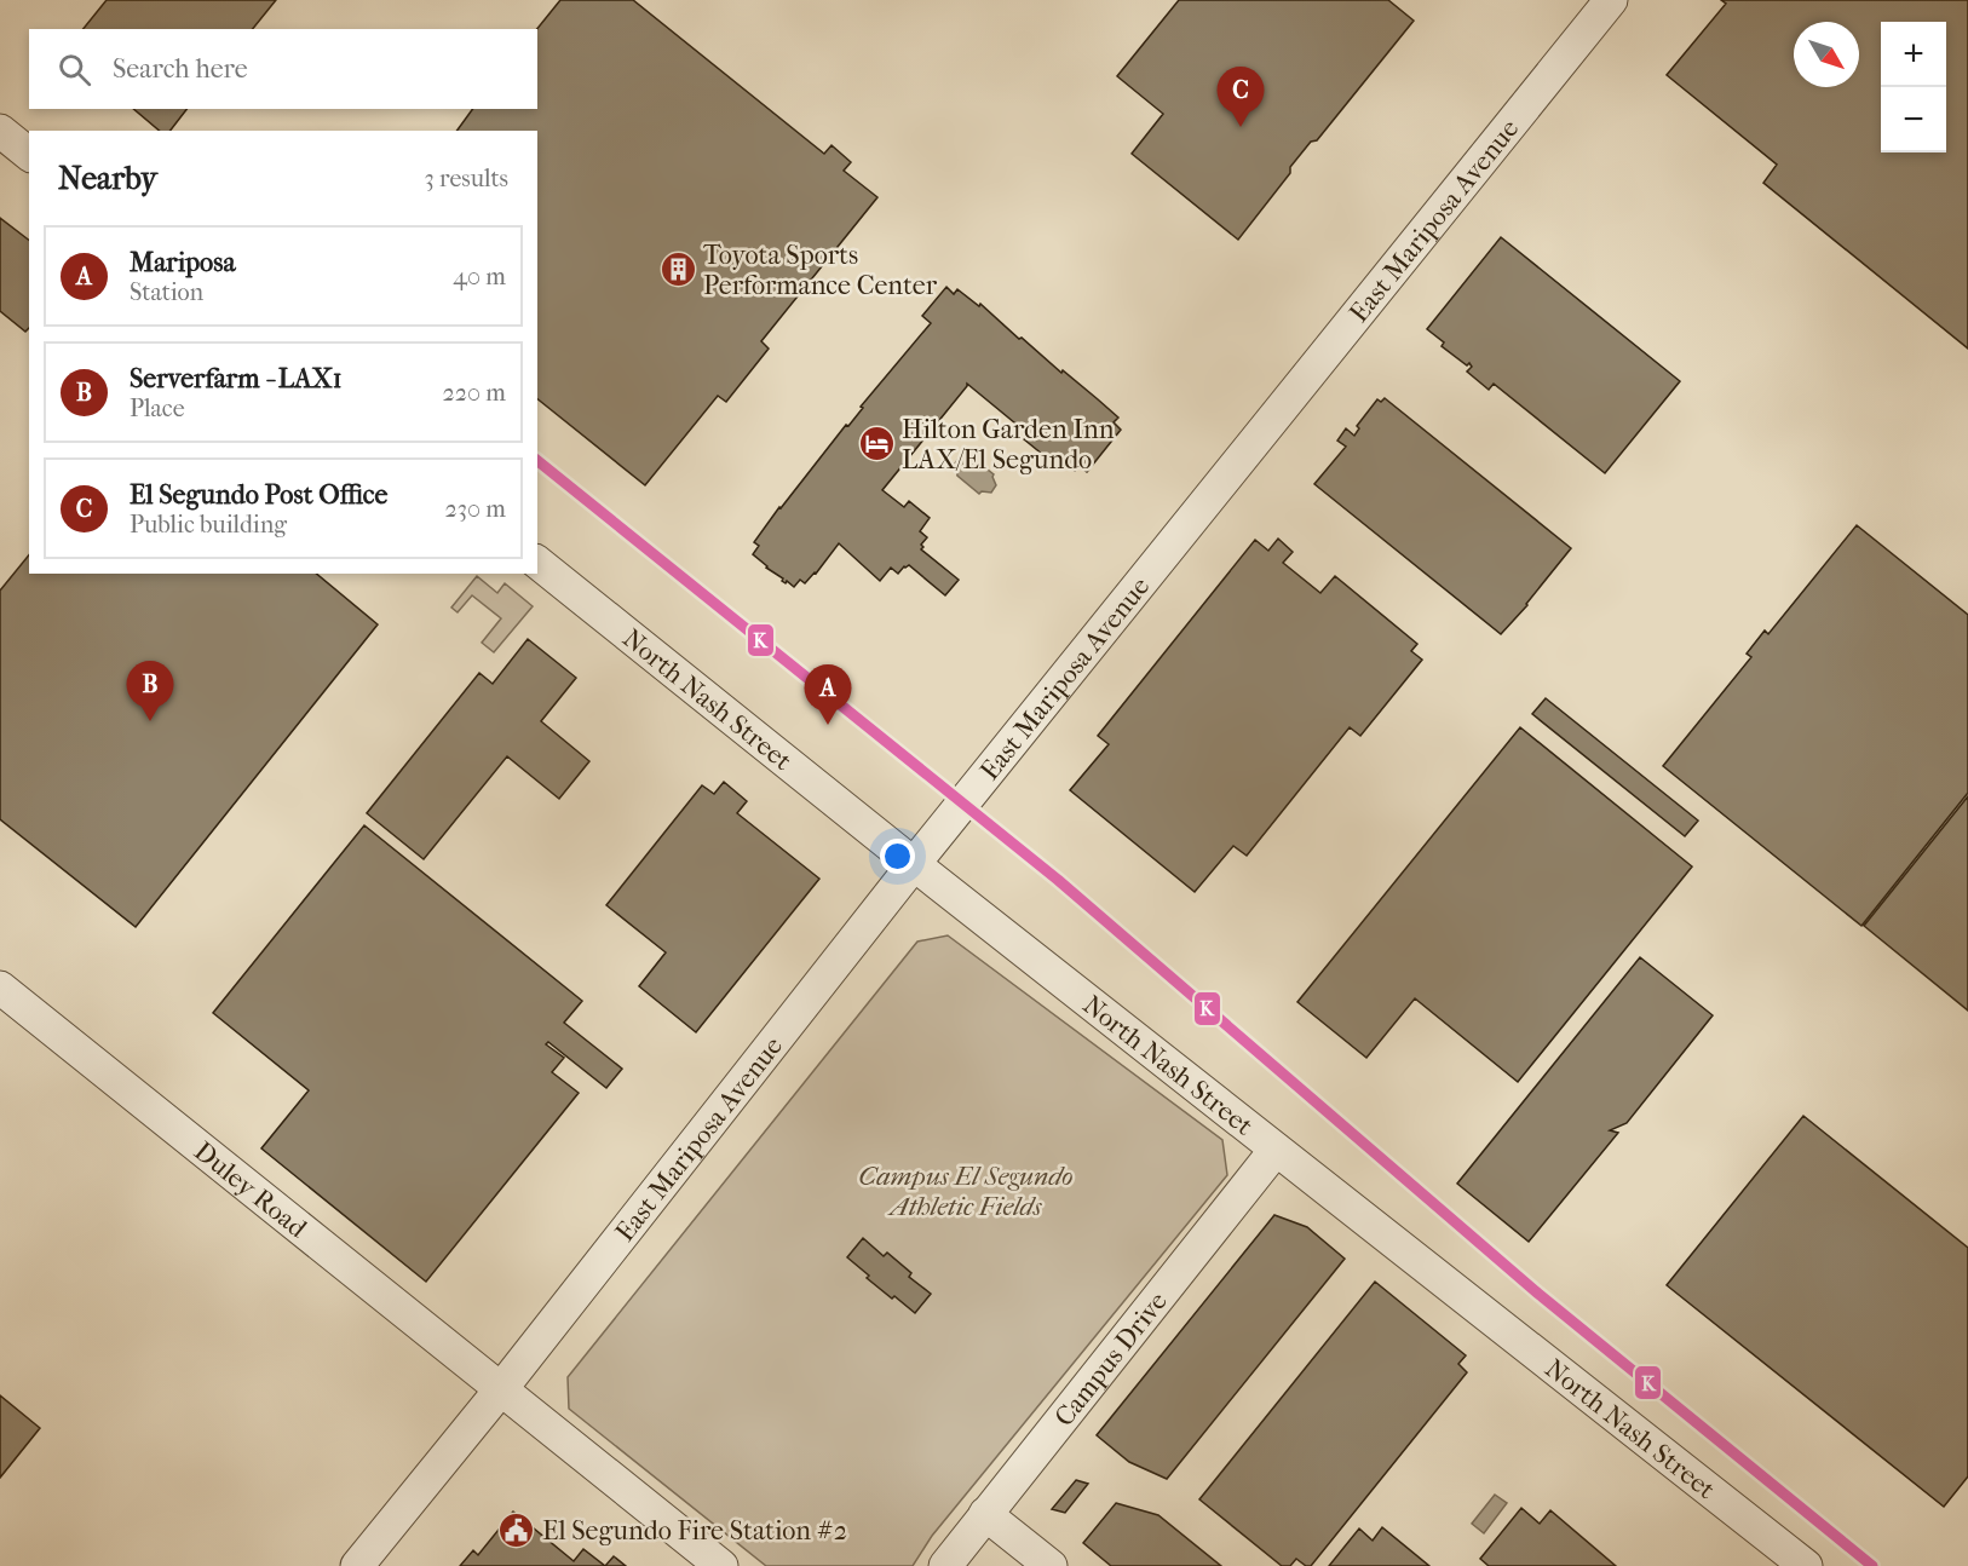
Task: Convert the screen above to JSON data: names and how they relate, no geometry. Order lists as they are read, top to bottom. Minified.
{"streets":{"street":["East Mariposa Avenue","North Nash Street","Duley Road","Campus Drive"]},"crossings":[["East Mariposa Avenue","North Nash Street"],["East Mariposa Avenue","Duley Road"],["North Nash Street","Campus Drive"]],"parks":["Campus El Segundo Athletic Fields"],"places":{"building":["Toyota Sports Performance Center"],"hotel":["Hilton Garden Inn LAX/El Segundo"],"public building":["El Segundo Fire Station #2"]},"lines":["transit line K"],"north":"bottom right","page":{"map_buttons":["+","−"],"search":"Search here","pins":["C","B","A"],"heading":["Nearby","3 results"],"list":[{"mark":"A","name":"Mariposa","note":"Station","value":"40 m"},{"mark":"B","name":"Serverfarm - LAX1","note":"Place","value":"220 m"},{"mark":"C","name":"El Segundo Post Office","note":"Public building","value":"230 m"}]}}
